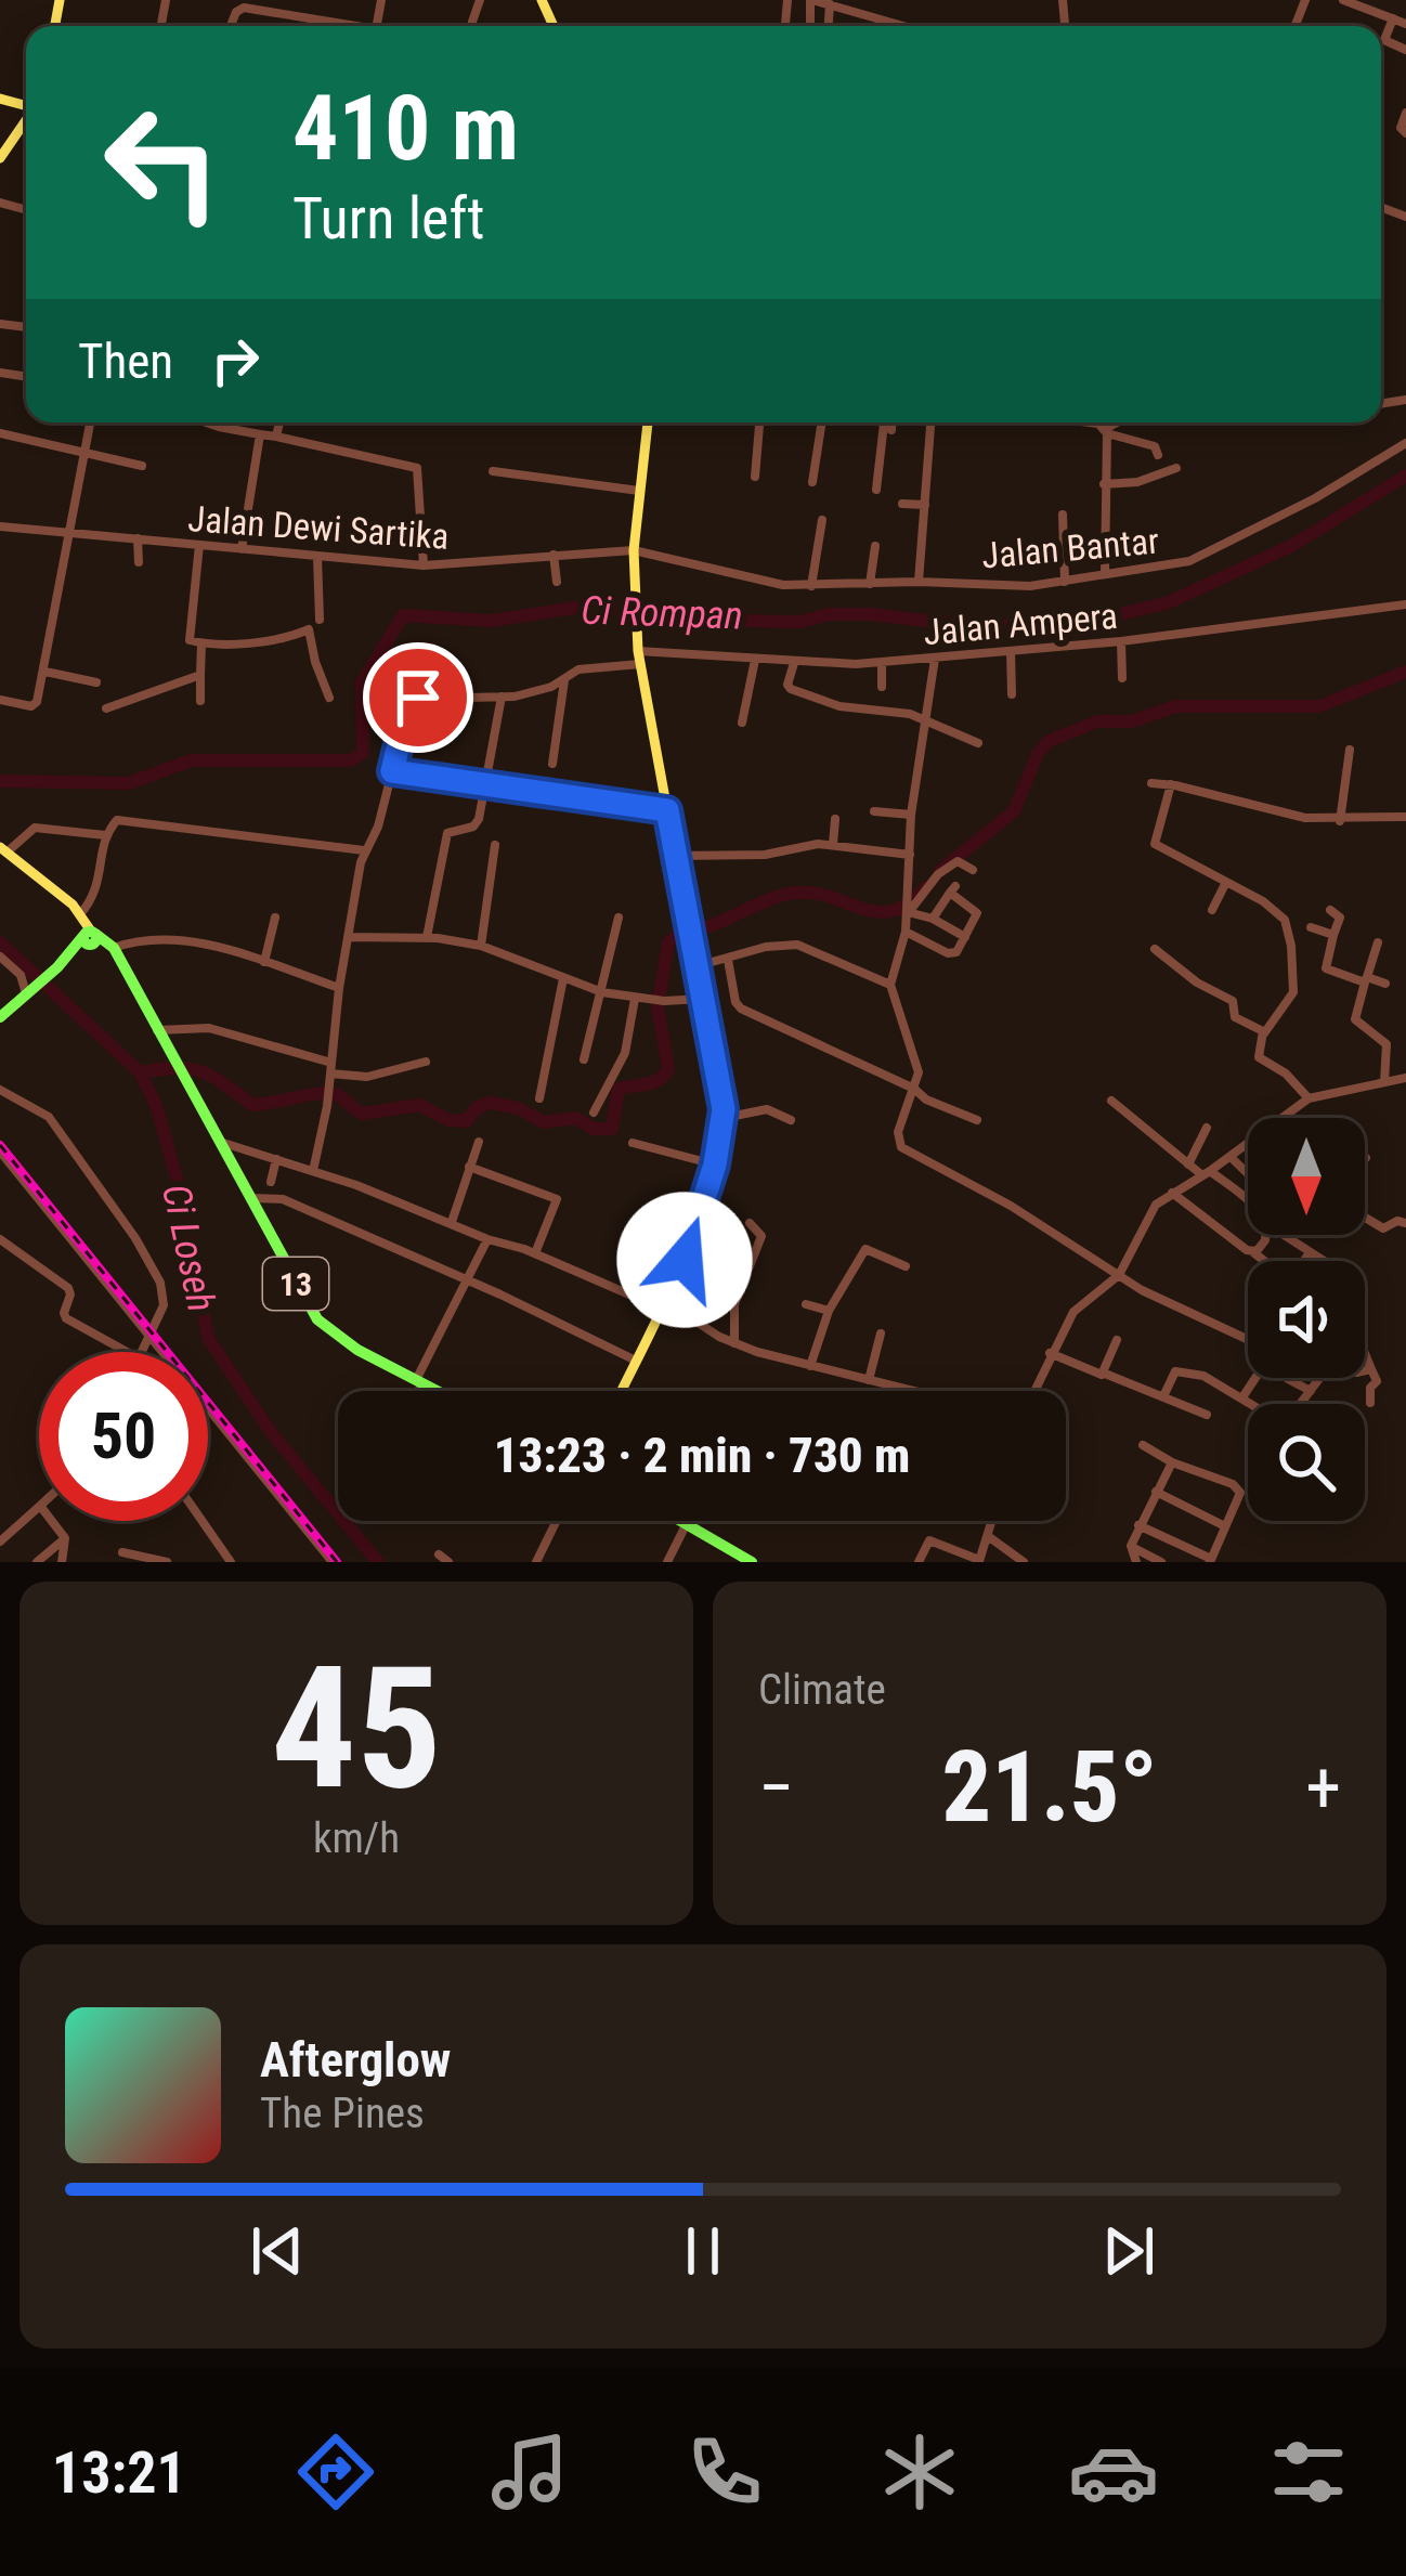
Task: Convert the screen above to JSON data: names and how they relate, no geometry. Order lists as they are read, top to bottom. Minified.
{"streets":{"highway":["13"],"street":["Jalan Dewi Sartika","Jalan Bantar","Jalan Ampera"]},"crossings":[["Jalan Dewi Sartika","Jalan Bantar"]],"water":["Ci Rompan","Ci Loseh"],"north":"bottom","page":{"turn":["410 m","Turn left"],"then":"Then","limit":"50","trip":"13:23 · 2 min · 730 m","tile":[["45","km/h"],"Climate"],"heat":["−","21.5°","+"],"song":["Afterglow","The Pines"],"tabs":"13:21"}}
